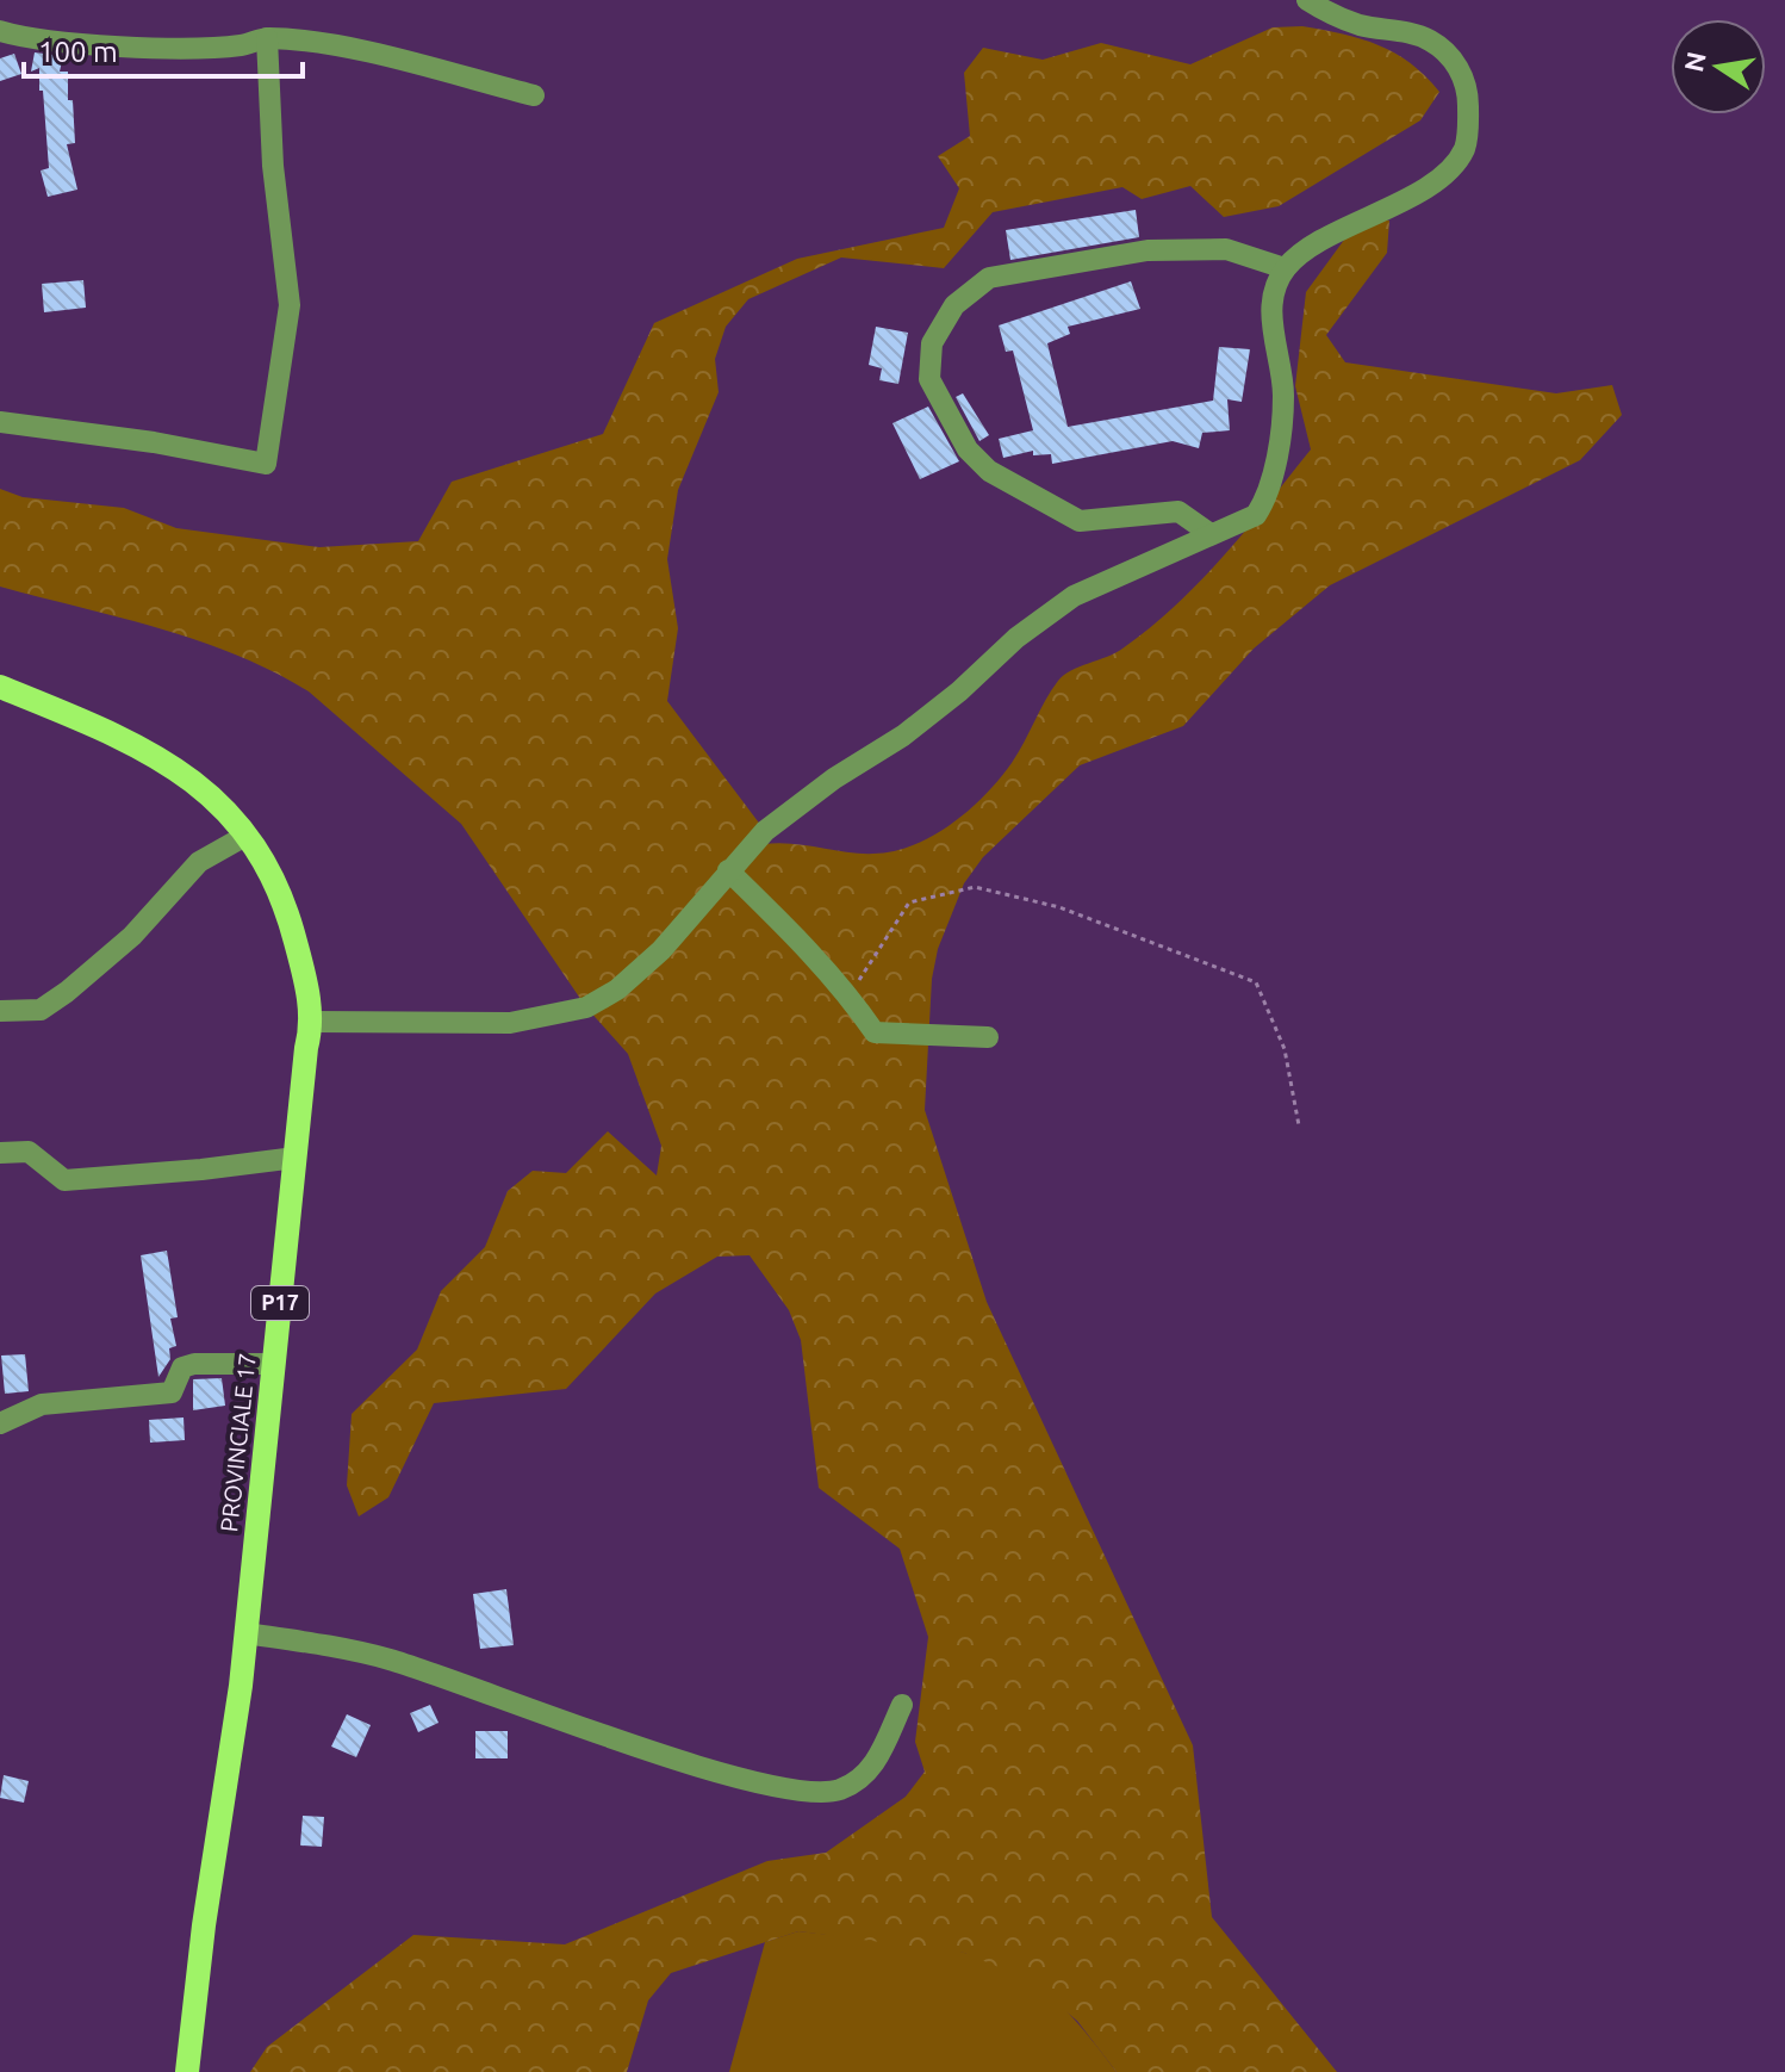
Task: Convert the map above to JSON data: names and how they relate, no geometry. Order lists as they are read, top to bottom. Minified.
{"streets":{"main road":["P17","PROVINCIALE 17"]},"scale_bar":"100 m","north":"left"}
